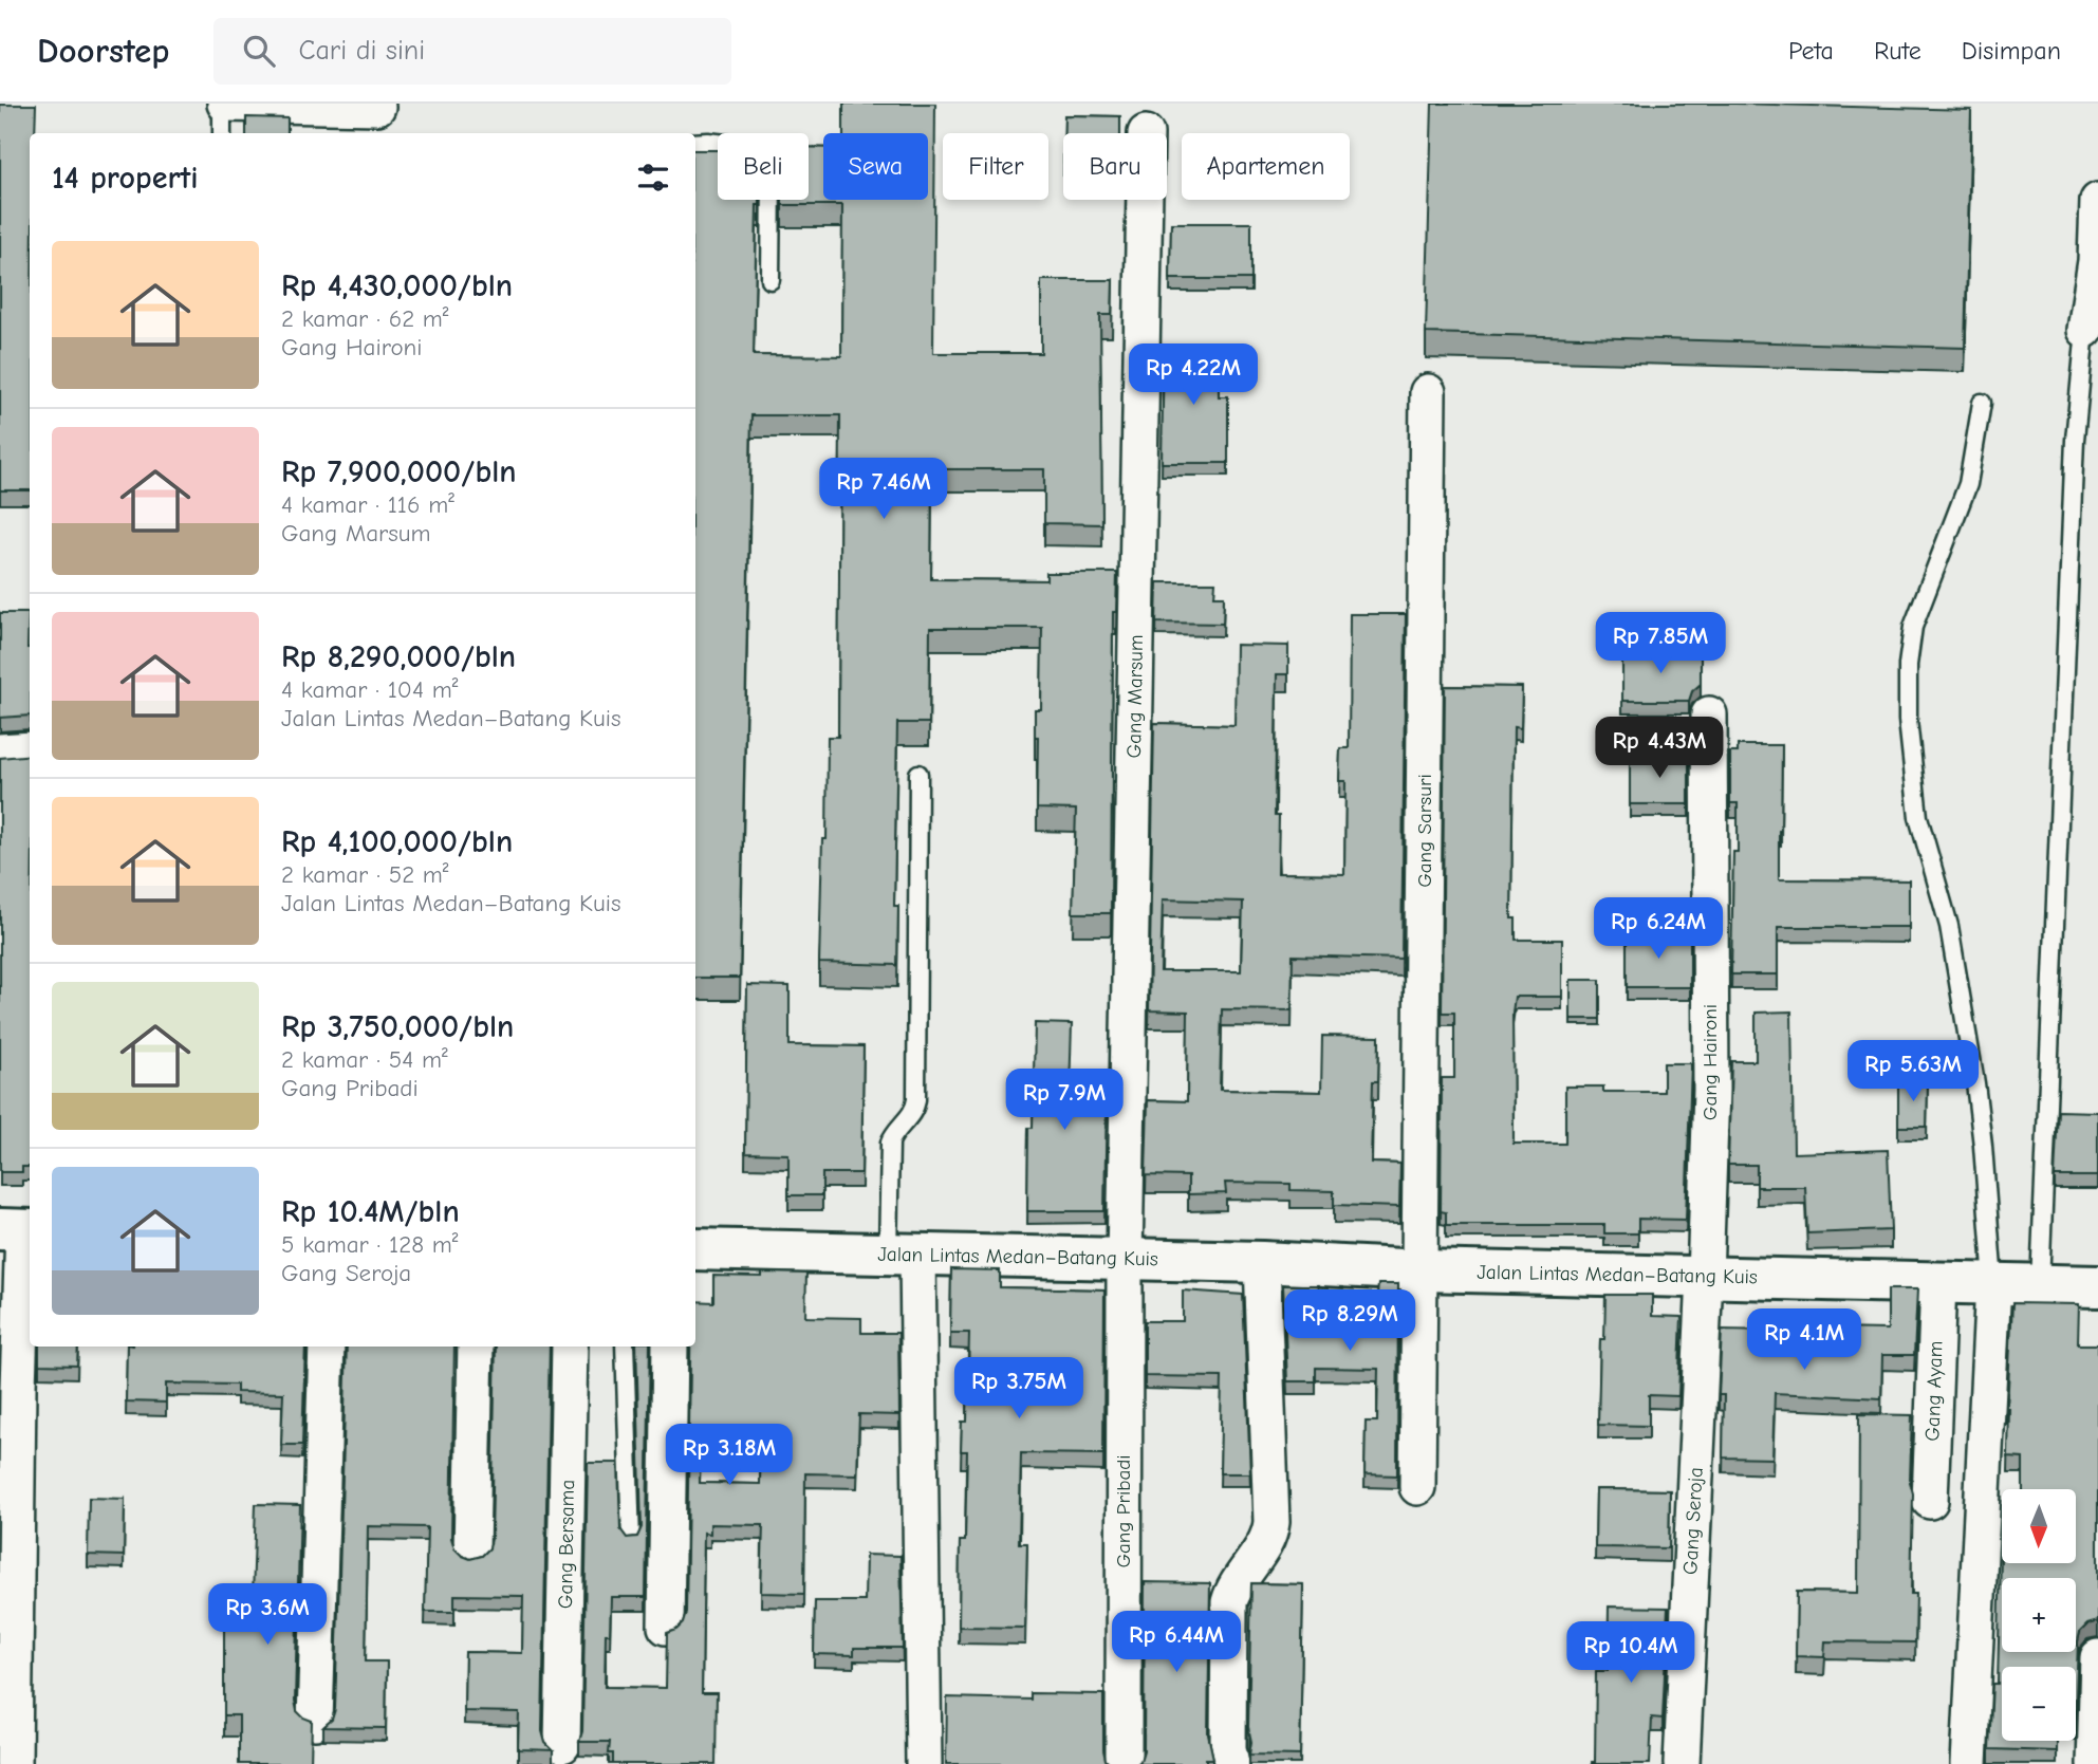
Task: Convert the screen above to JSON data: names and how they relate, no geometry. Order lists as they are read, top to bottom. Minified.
{"streets":{"highway":["Jalan Lintas Medan–Batang Kuis"],"street":["Gang Marsum","Gang Sarsuri","Gang Haironi","Gang Ayam","Gang Pribadi","Gang Seroja","Gang Bersama"]},"crossings":[["Gang Marsum","Jalan Lintas Medan–Batang Kuis"],["Gang Marsum","Gang Pribadi"],["Gang Sarsuri","Jalan Lintas Medan–Batang Kuis"],["Gang Haironi","Jalan Lintas Medan–Batang Kuis"],["Gang Haironi","Gang Seroja"],["Jalan Lintas Medan–Batang Kuis","Gang Ayam"],["Jalan Lintas Medan–Batang Kuis","Gang Pribadi"],["Jalan Lintas Medan–Batang Kuis","Gang Seroja"]],"north":"bottom","page":{"header":"Doorstep","search":"Cari di sini","nav":["Peta","Rute","Disimpan"],"chip":["Beli","Sewa","Filter","Baru","Apartemen"],"heading":"14 properti","list":[{"name":"Rp 4,430,000/bln","note":"2 kamar · 62 m² · Gang Haironi"},{"name":"Rp 7,900,000/bln","note":"4 kamar · 116 m² · Gang Marsum"},{"name":"Rp 8,290,000/bln","note":"4 kamar · 104 m² · Jalan Lintas Medan–Batang Kuis"},{"name":"Rp 4,100,000/bln","note":"2 kamar · 52 m² · Jalan Lintas Medan–Batang Kuis"},{"name":"Rp 3,750,000/bln","note":"2 kamar · 54 m² · Gang Pribadi"},{"name":"Rp 10.4M/bln","note":"5 kamar · 128 m² · Gang Seroja"}],"price":["Rp 4.22M","Rp 7.46M","Rp 7.85M","Rp 4.43M","Rp 6.24M","Rp 5.63M","Rp 7.9M","Rp 8.29M","Rp 4.1M","Rp 3.75M","Rp 3.18M","Rp 3.6M","Rp 6.44M","Rp 10.4M"],"map_buttons":["+","−"]}}
